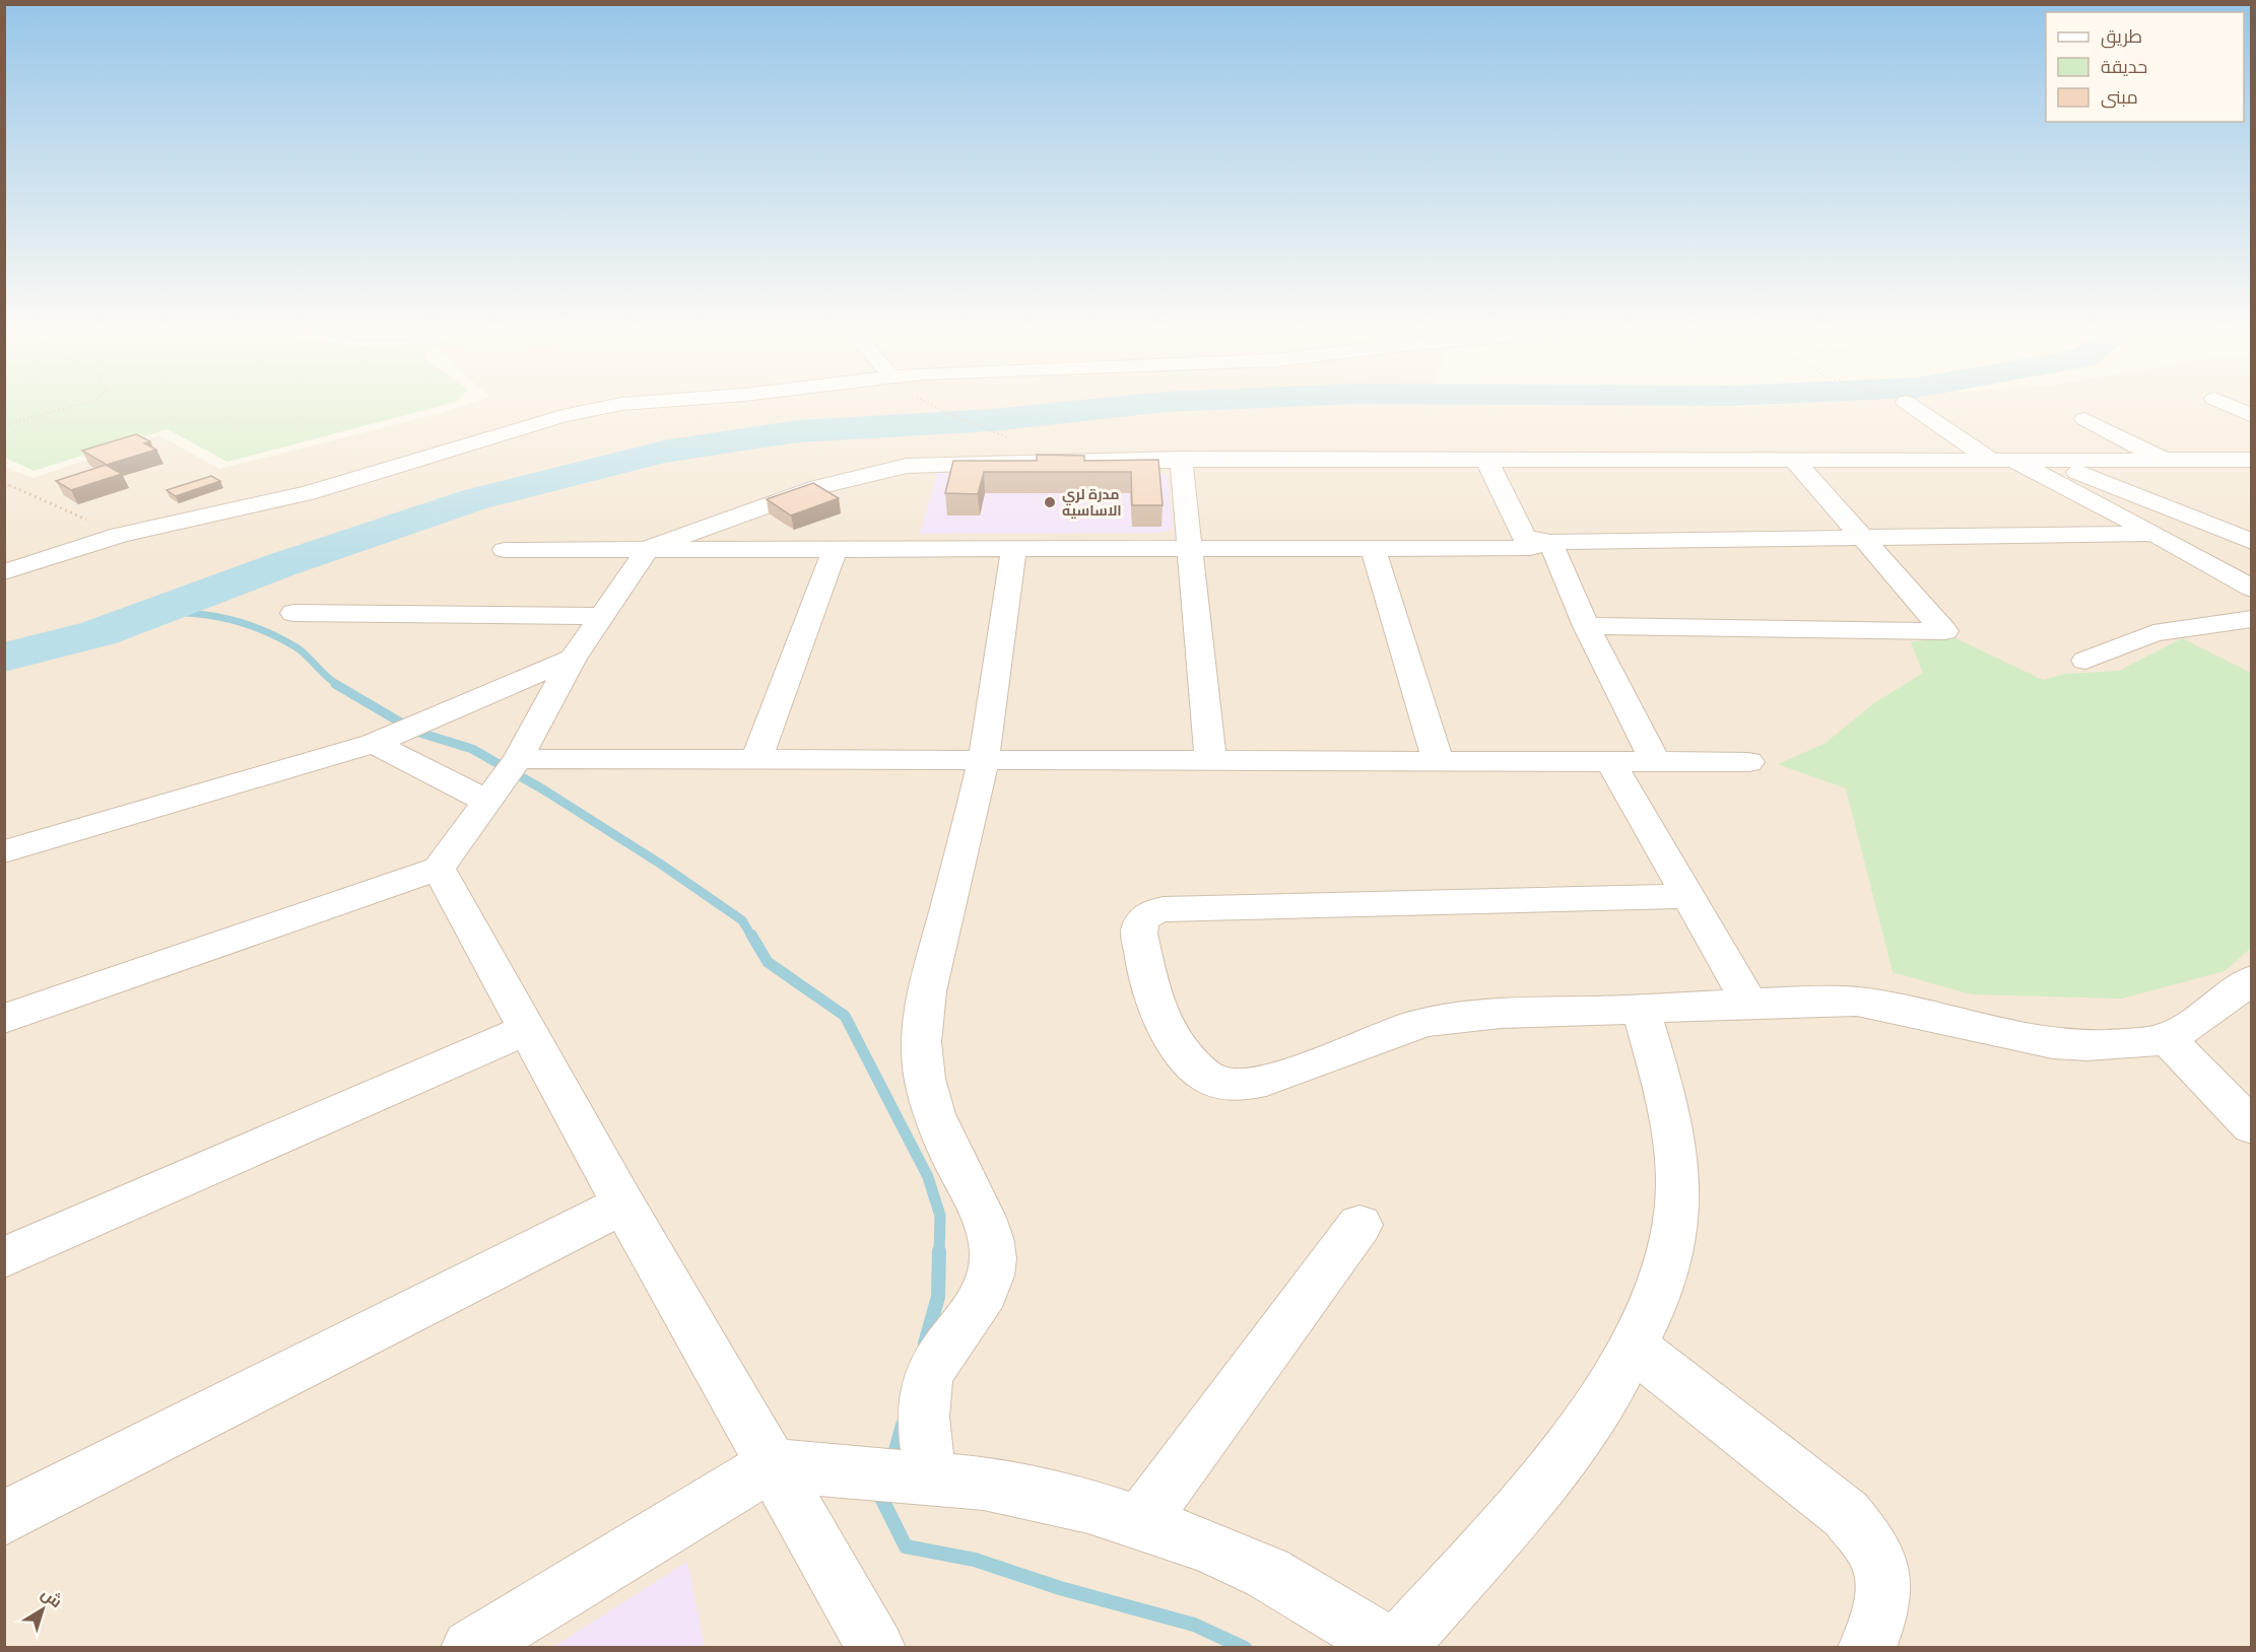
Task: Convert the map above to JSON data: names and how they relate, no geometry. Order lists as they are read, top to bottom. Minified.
{"places":["مدرة لري الاساسیه"],"legend":["طريق","حديقة","مبنى"],"north":"top right"}
